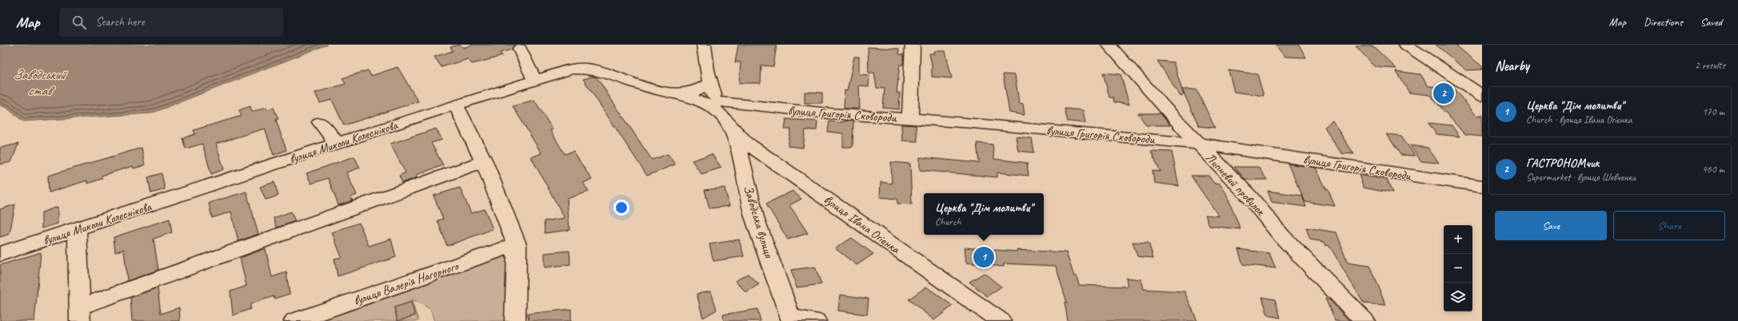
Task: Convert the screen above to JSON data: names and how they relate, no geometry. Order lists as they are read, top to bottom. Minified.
{"streets":{"street":["вулиця Григорія Сковороди","вулиця Миколи Колеснікова","Липневий провулок","Заводська вулиця","вулиця Івана Огієнка","вулиця Валерія Нагорного"]},"crossings":[["вулиця Григорія Сковороди","вулиця Миколи Колеснікова"],["вулиця Григорія Сковороди","Липневий провулок"],["вулиця Григорія Сковороди","Заводська вулиця"],["вулиця Григорія Сковороди","вулиця Івана Огієнка"],["вулиця Миколи Колеснікова","Заводська вулиця"],["вулиця Миколи Колеснікова","вулиця Івана Огієнка"],["Заводська вулиця","вулиця Івана Огієнка"]],"water":["Заводський став"],"page":{"header":"Map","search":"Search here","nav":["Map","Directions","Saved"],"heading":["Nearby","2 results"],"pins":["2","1"],"list":[{"mark":"1","name":"Церква \"Дім молитви\"","note":"Church · вулиця Івана Огієнка","value":"170 m"},{"mark":"2","name":"ГАСТРОНОМчик","note":"Supermarket · вулиця Шевченка","value":"460 m"}],"popup":["Церква \"Дім молитви\"","Church"],"buttons":["Save","Share"],"map_buttons":["+","−"]}}
